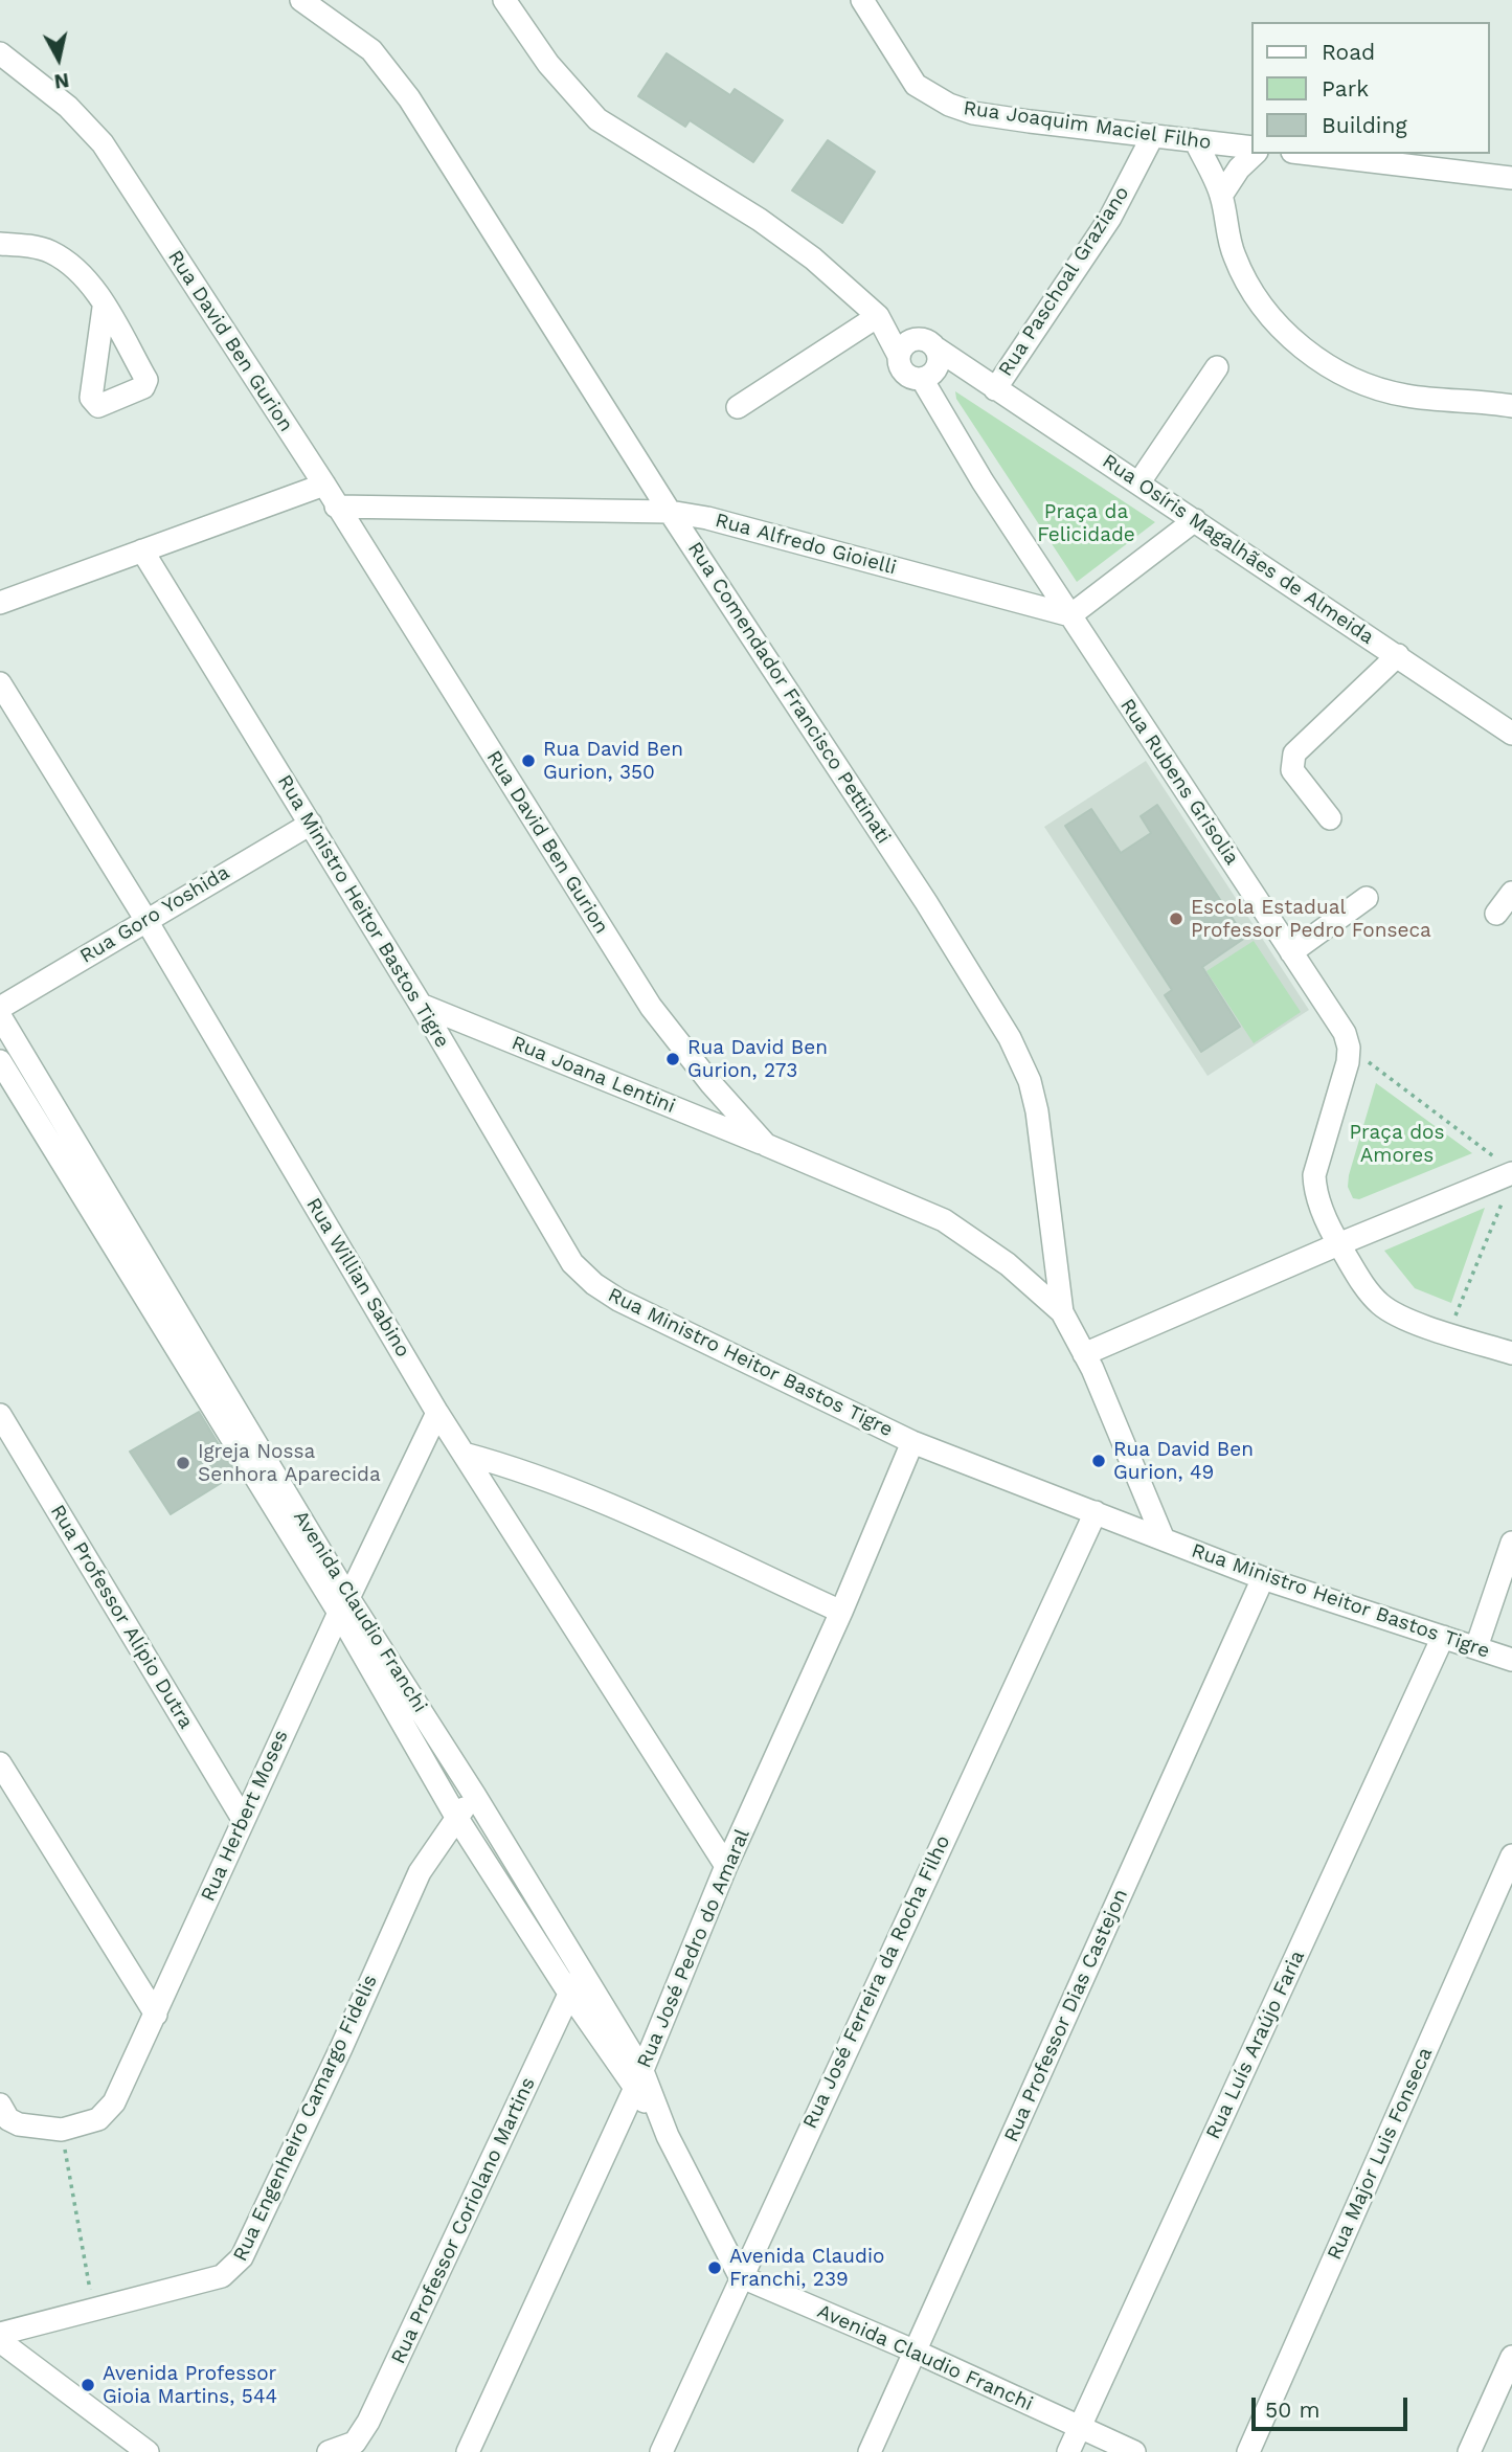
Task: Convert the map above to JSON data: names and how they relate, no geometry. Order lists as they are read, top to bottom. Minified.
{"streets":{"street":["Rua Joaquim Maciel Filho","Rua Paschoal Graziano","Rua David Ben Gurion","Rua Alfredo Gioielli","Rua Osíris Magalhães de Almeida","Rua Comendador Francisco Pettinati","Rua Rubens Grisolia","Rua Ministro Heitor Bastos Tigre","Rua Goro Yoshida","Rua Joana Lentini","Rua Willian Sabino","Avenida Claudio Franchi","Rua Professor Alípio Dutra","Rua Herbert Moses","Rua José Pedro do Amaral","Rua José Ferreira da Rocha Filho","Rua Professor Dias Castejon","Rua Luís Araújo Faria","Rua Engenheiro Camargo Fidelis","Rua Major Luis Fonseca","Rua Professor Coriolano Martins"]},"crossings":[["Rua Joaquim Maciel Filho","Rua Paschoal Graziano"],["Rua Paschoal Graziano","Rua Osíris Magalhães de Almeida"],["Rua David Ben Gurion","Rua Alfredo Gioielli"],["Rua David Ben Gurion","Rua Comendador Francisco Pettinati"],["Rua David Ben Gurion","Rua Ministro Heitor Bastos Tigre"],["Rua David Ben Gurion","Rua Joana Lentini"],["Rua Alfredo Gioielli","Rua Comendador Francisco Pettinati"],["Rua Alfredo Gioielli","Rua Rubens Grisolia"],["Rua Osíris Magalhães de Almeida","Rua Rubens Grisolia"],["Rua Ministro Heitor Bastos Tigre","Rua Goro Yoshida"],["Rua Ministro Heitor Bastos Tigre","Rua Joana Lentini"],["Rua Ministro Heitor Bastos Tigre","Rua José Pedro do Amaral"],["Rua Ministro Heitor Bastos Tigre","Rua José Ferreira da Rocha Filho"],["Rua Ministro Heitor Bastos Tigre","Rua Professor Dias Castejon"],["Rua Ministro Heitor Bastos Tigre","Rua Luís Araújo Faria"],["Rua Goro Yoshida","Rua Willian Sabino"],["Rua Willian Sabino","Rua Herbert Moses"],["Rua Willian Sabino","Rua José Pedro do Amaral"],["Avenida Claudio Franchi","Rua Herbert Moses"],["Avenida Claudio Franchi","Rua José Pedro do Amaral"],["Avenida Claudio Franchi","Rua José Ferreira da Rocha Filho"],["Avenida Claudio Franchi","Rua Professor Dias Castejon"],["Avenida Claudio Franchi","Rua Luís Araújo Faria"],["Avenida Claudio Franchi","Rua Engenheiro Camargo Fidelis"],["Avenida Claudio Franchi","Rua Professor Coriolano Martins"],["Rua Professor Alípio Dutra","Rua Herbert Moses"]],"parks":["Praça da Felicidade","Praça dos Amores"],"places":["Rua David Ben Gurion, 350","Escola Estadual Professor Pedro Fonseca","Rua David Ben Gurion, 273","Rua David Ben Gurion, 49","Igreja Nossa Senhora Aparecida","Avenida Claudio Franchi, 239","Avenida Professor Gioia Martins, 544"],"legend":["Road","Park","Building"],"scale_bar":"50 m","north":"bottom"}
